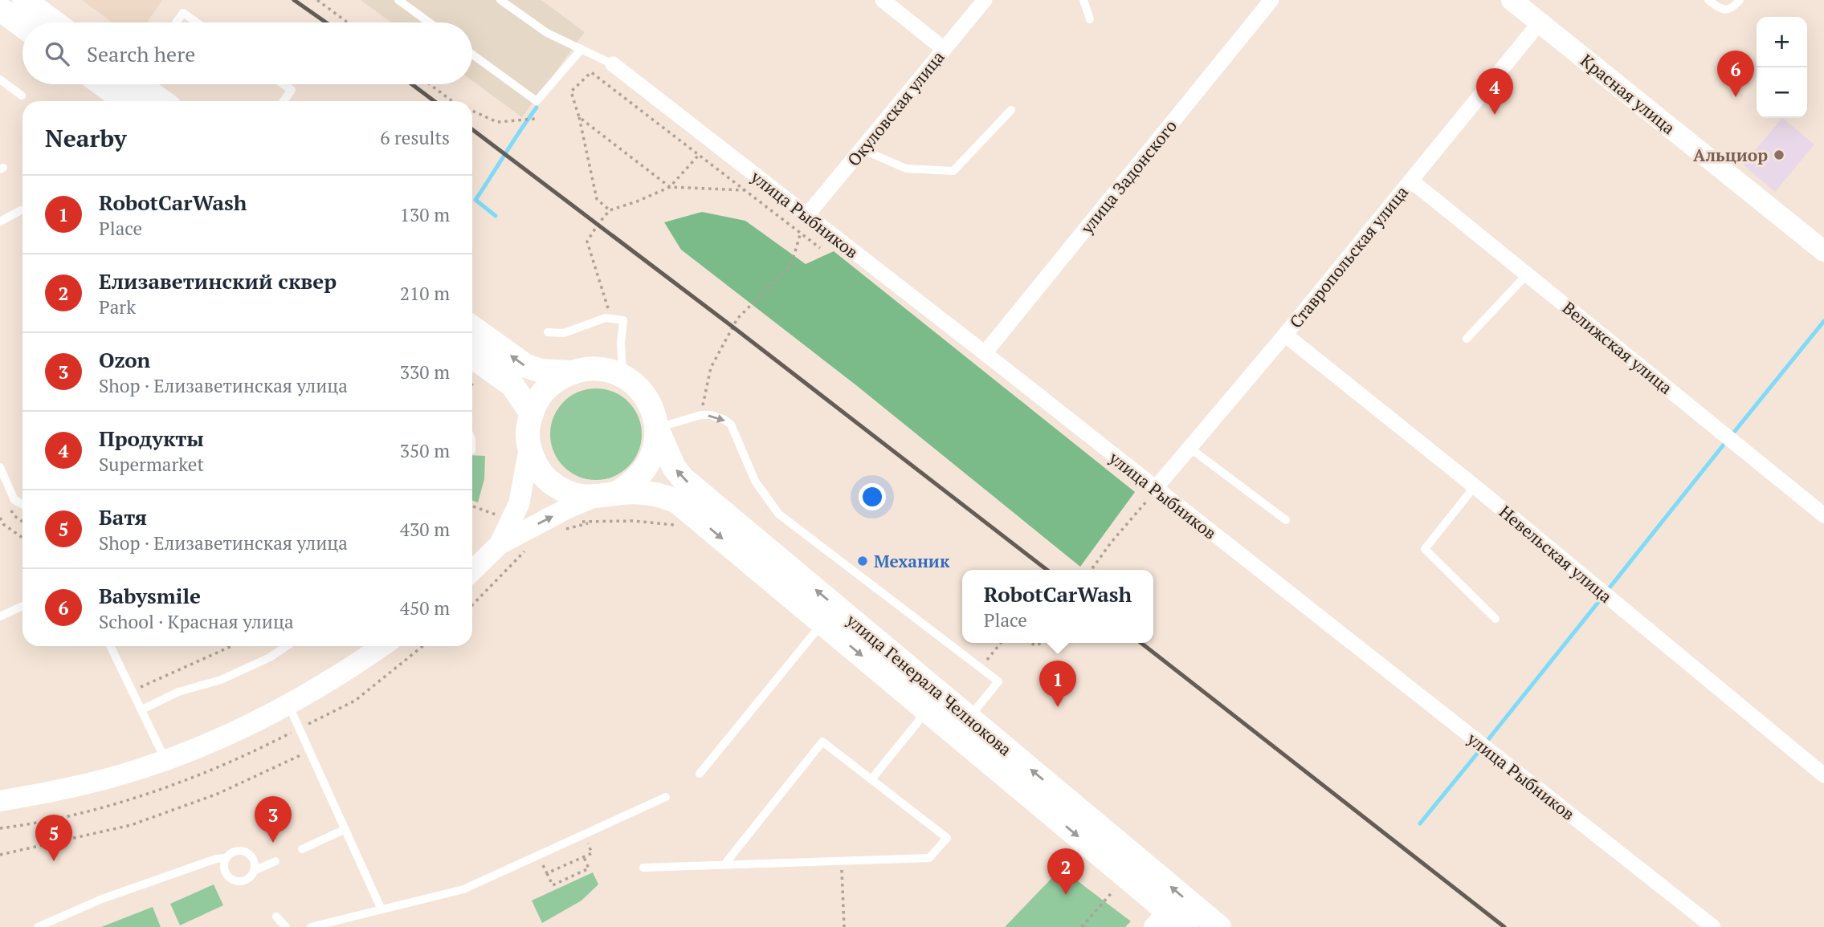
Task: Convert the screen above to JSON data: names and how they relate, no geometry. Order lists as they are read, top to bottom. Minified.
{"streets":{"main road":["Красная улица","улица Генерала Челнокова"],"street":["Окуловская улица","улица Задонского","улица Рыбников","Ставропольская улица","Велижская улица","Невельская улица"]},"crossings":[["Красная улица","Ставропольская улица"],["Окуловская улица","улица Рыбников"],["улица Задонского","улица Рыбников"],["улица Рыбников","Ставропольская улица"],["Ставропольская улица","Велижская улица"],["Ставропольская улица","Невельская улица"]],"places":["Альциор","Механик"],"page":{"map_buttons":["+","−"],"search":"Search here","pins":["6","4","1","3","5","2"],"heading":["Nearby","6 results"],"list":[{"mark":"1","name":"RobotCarWash","note":"Place","value":"130 m"},{"mark":"2","name":"Елизаветинский сквер","note":"Park","value":"210 m"},{"mark":"3","name":"Ozon","note":"Shop · Елизаветинская улица","value":"330 m"},{"mark":"4","name":"Продукты","note":"Supermarket","value":"350 m"},{"mark":"5","name":"Батя","note":"Shop · Елизаветинская улица","value":"430 m"},{"mark":"6","name":"Babysmile","note":"School · Красная улица","value":"450 m"}],"popup":["RobotCarWash","Place"]}}
